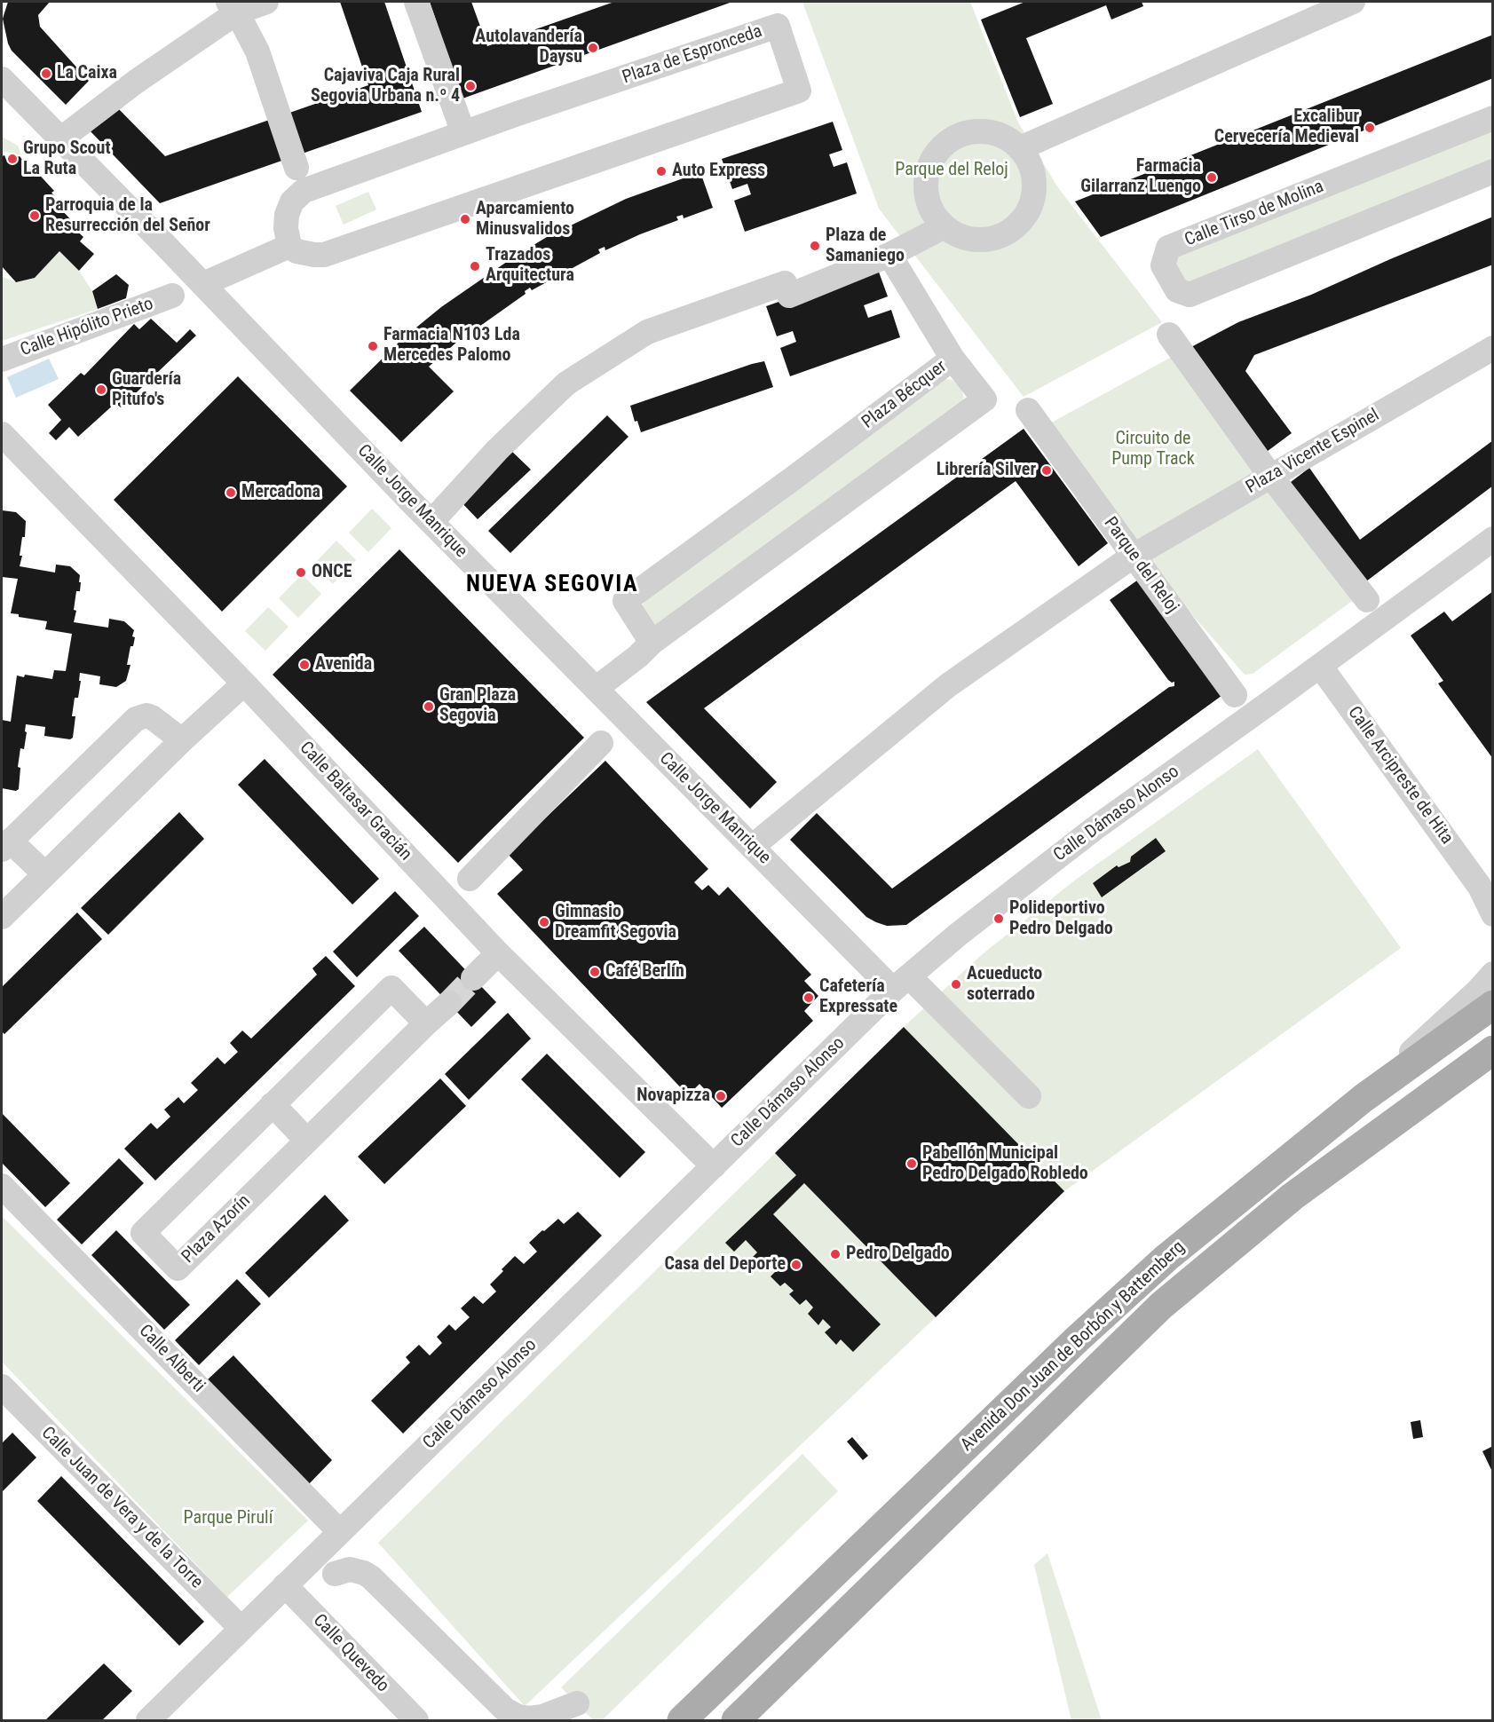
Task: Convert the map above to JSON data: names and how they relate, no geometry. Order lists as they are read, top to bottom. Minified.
{"streets":{"main road":["Avenida Don Juan de Borbón y Battemberg"],"street":["Plaza de Espronceda","Calle Tirso de Molina","Calle Hipólito Prieto","Plaza Bécquer","Plaza Vicente Espinel","Calle Jorge Manrique","Parque del Reloj","Calle Arcipreste de Hita","Calle Baltasar Gracián","Calle Dámaso Alonso","Plaza Azorín","Calle Alberti","Calle Juan de Vera y de la Torre","Calle Quevedo"]},"crossings":[["Plaza Bécquer","Calle Jorge Manrique"],["Plaza Vicente Espinel","Calle Jorge Manrique"],["Plaza Vicente Espinel","Parque del Reloj"],["Calle Jorge Manrique","Calle Dámaso Alonso"],["Calle Arcipreste de Hita","Calle Dámaso Alonso"],["Calle Baltasar Gracián","Calle Dámaso Alonso"],["Calle Dámaso Alonso","Calle Alberti"],["Calle Dámaso Alonso","Calle Juan de Vera y de la Torre"],["Calle Dámaso Alonso","Calle Quevedo"]],"districts":["NUEVA SEGOVIA"],"parks":["Parque del Reloj","Circuito de Pump Track","Parque Pirulí"],"places":["Autolavandería Daysu","La Caixa","Cajaviva Caja Rural Segovia Urbana n.º 4","Excalibur Cervecería Medieval","Grupo Scout La Ruta","Auto Express","Farmacia Gilarranz Luengo","Parroquia de la Resurrección del Señor","Aparcamiento Minusvalidos","Plaza de Samaniego","Trazados Arquitectura","Farmacia N103 Lda Mercedes Palomo","Guardería Pitufo's","Librería Silver","Mercadona","ONCE","Avenida","Gran Plaza Segovia","Polideportivo Pedro Delgado","Gimnasio Dreamfit Segovia","Café Berlín","Acueducto soterrado","Cafetería Expressate","Novapizza","Pabellón Municipal Pedro Delgado Robledo","Pedro Delgado","Casa del Deporte"]}
